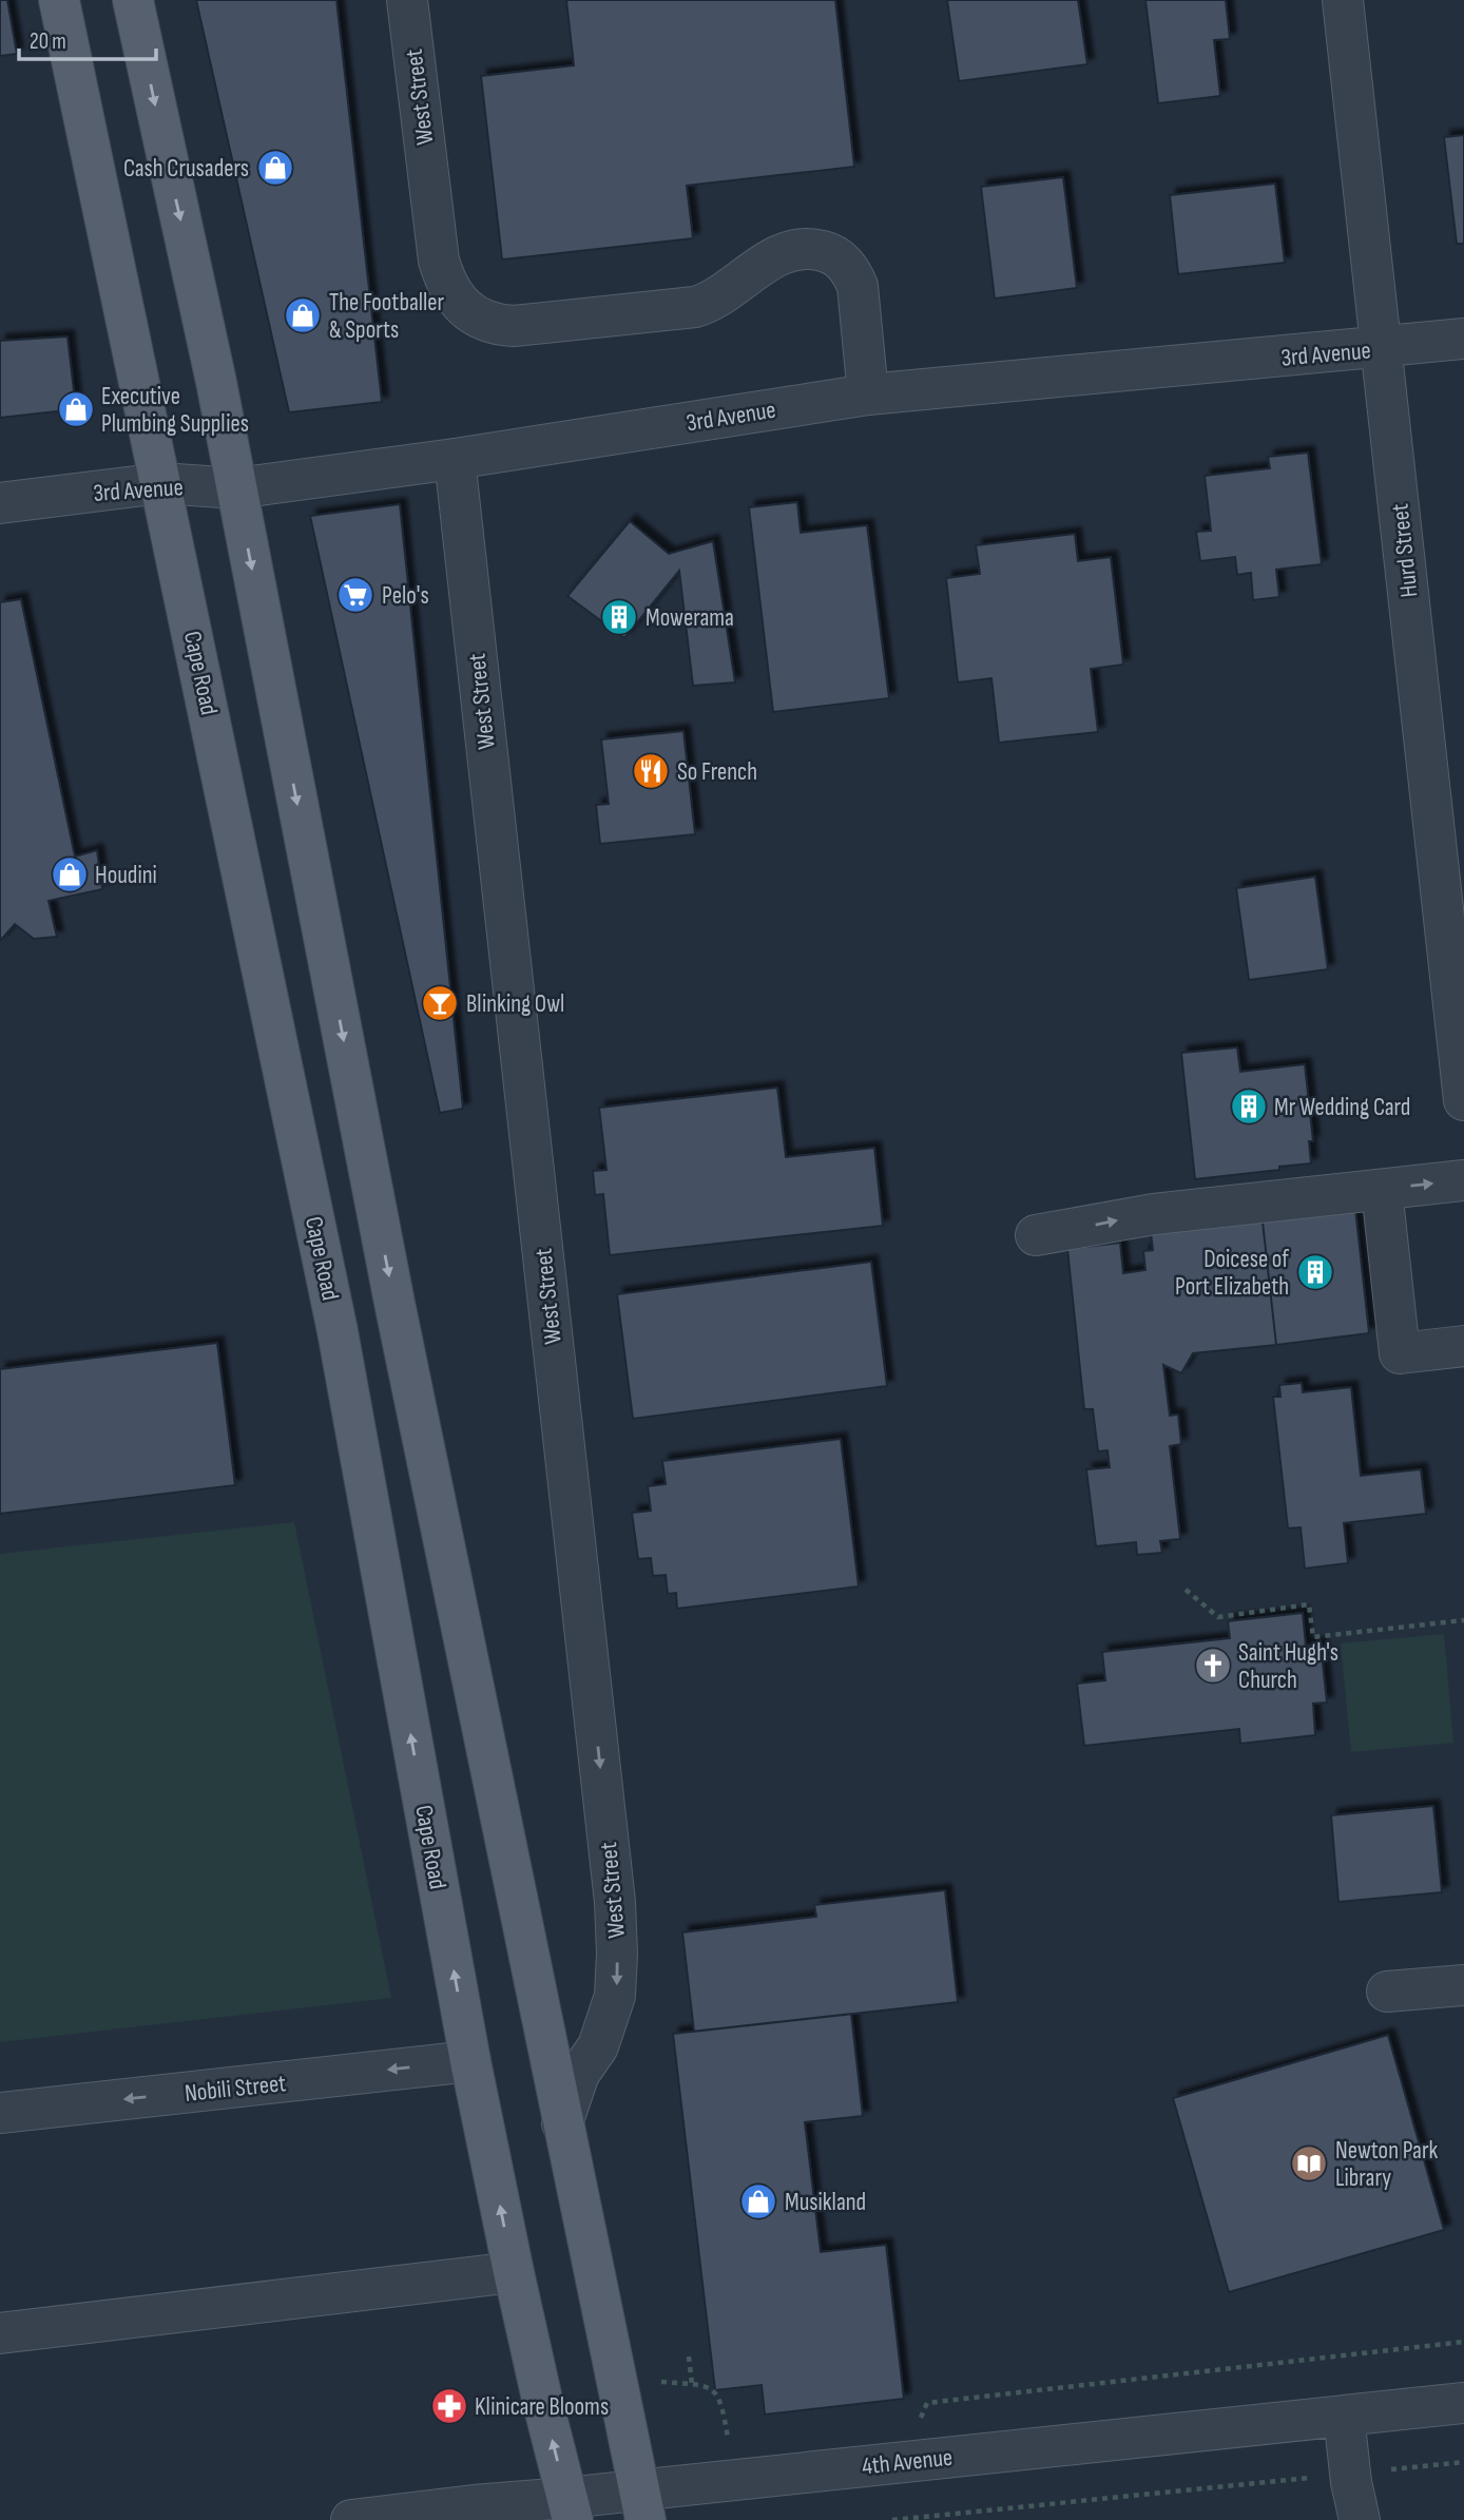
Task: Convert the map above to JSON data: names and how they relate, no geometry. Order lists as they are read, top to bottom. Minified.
{"streets":{"main road":["Cape Road"],"street":["West Street","3rd Avenue","Hurd Street","Nobili Street","4th Avenue"]},"crossings":[["West Street","3rd Avenue"],["3rd Avenue","Hurd Street"],["3rd Avenue","Cape Road"],["Cape Road","Nobili Street"],["Cape Road","4th Avenue"]],"one_way":["West Street"],"places":{"shop":["Cash Crusaders","The Footballer & Sports","Executive Plumbing Supplies","Houdini","Musikland"],"supermarket":["Pelo's"],"building":["Mowerama","Mr Wedding Card","Doicese of Port Elizabeth"],"restaurant":["So French"],"bar":["Blinking Owl"],"church":["Saint Hugh's Church"],"library":["Newton Park Library"],"pharmacy":["Klinicare Blooms"]},"scale_bar":"20 m"}
